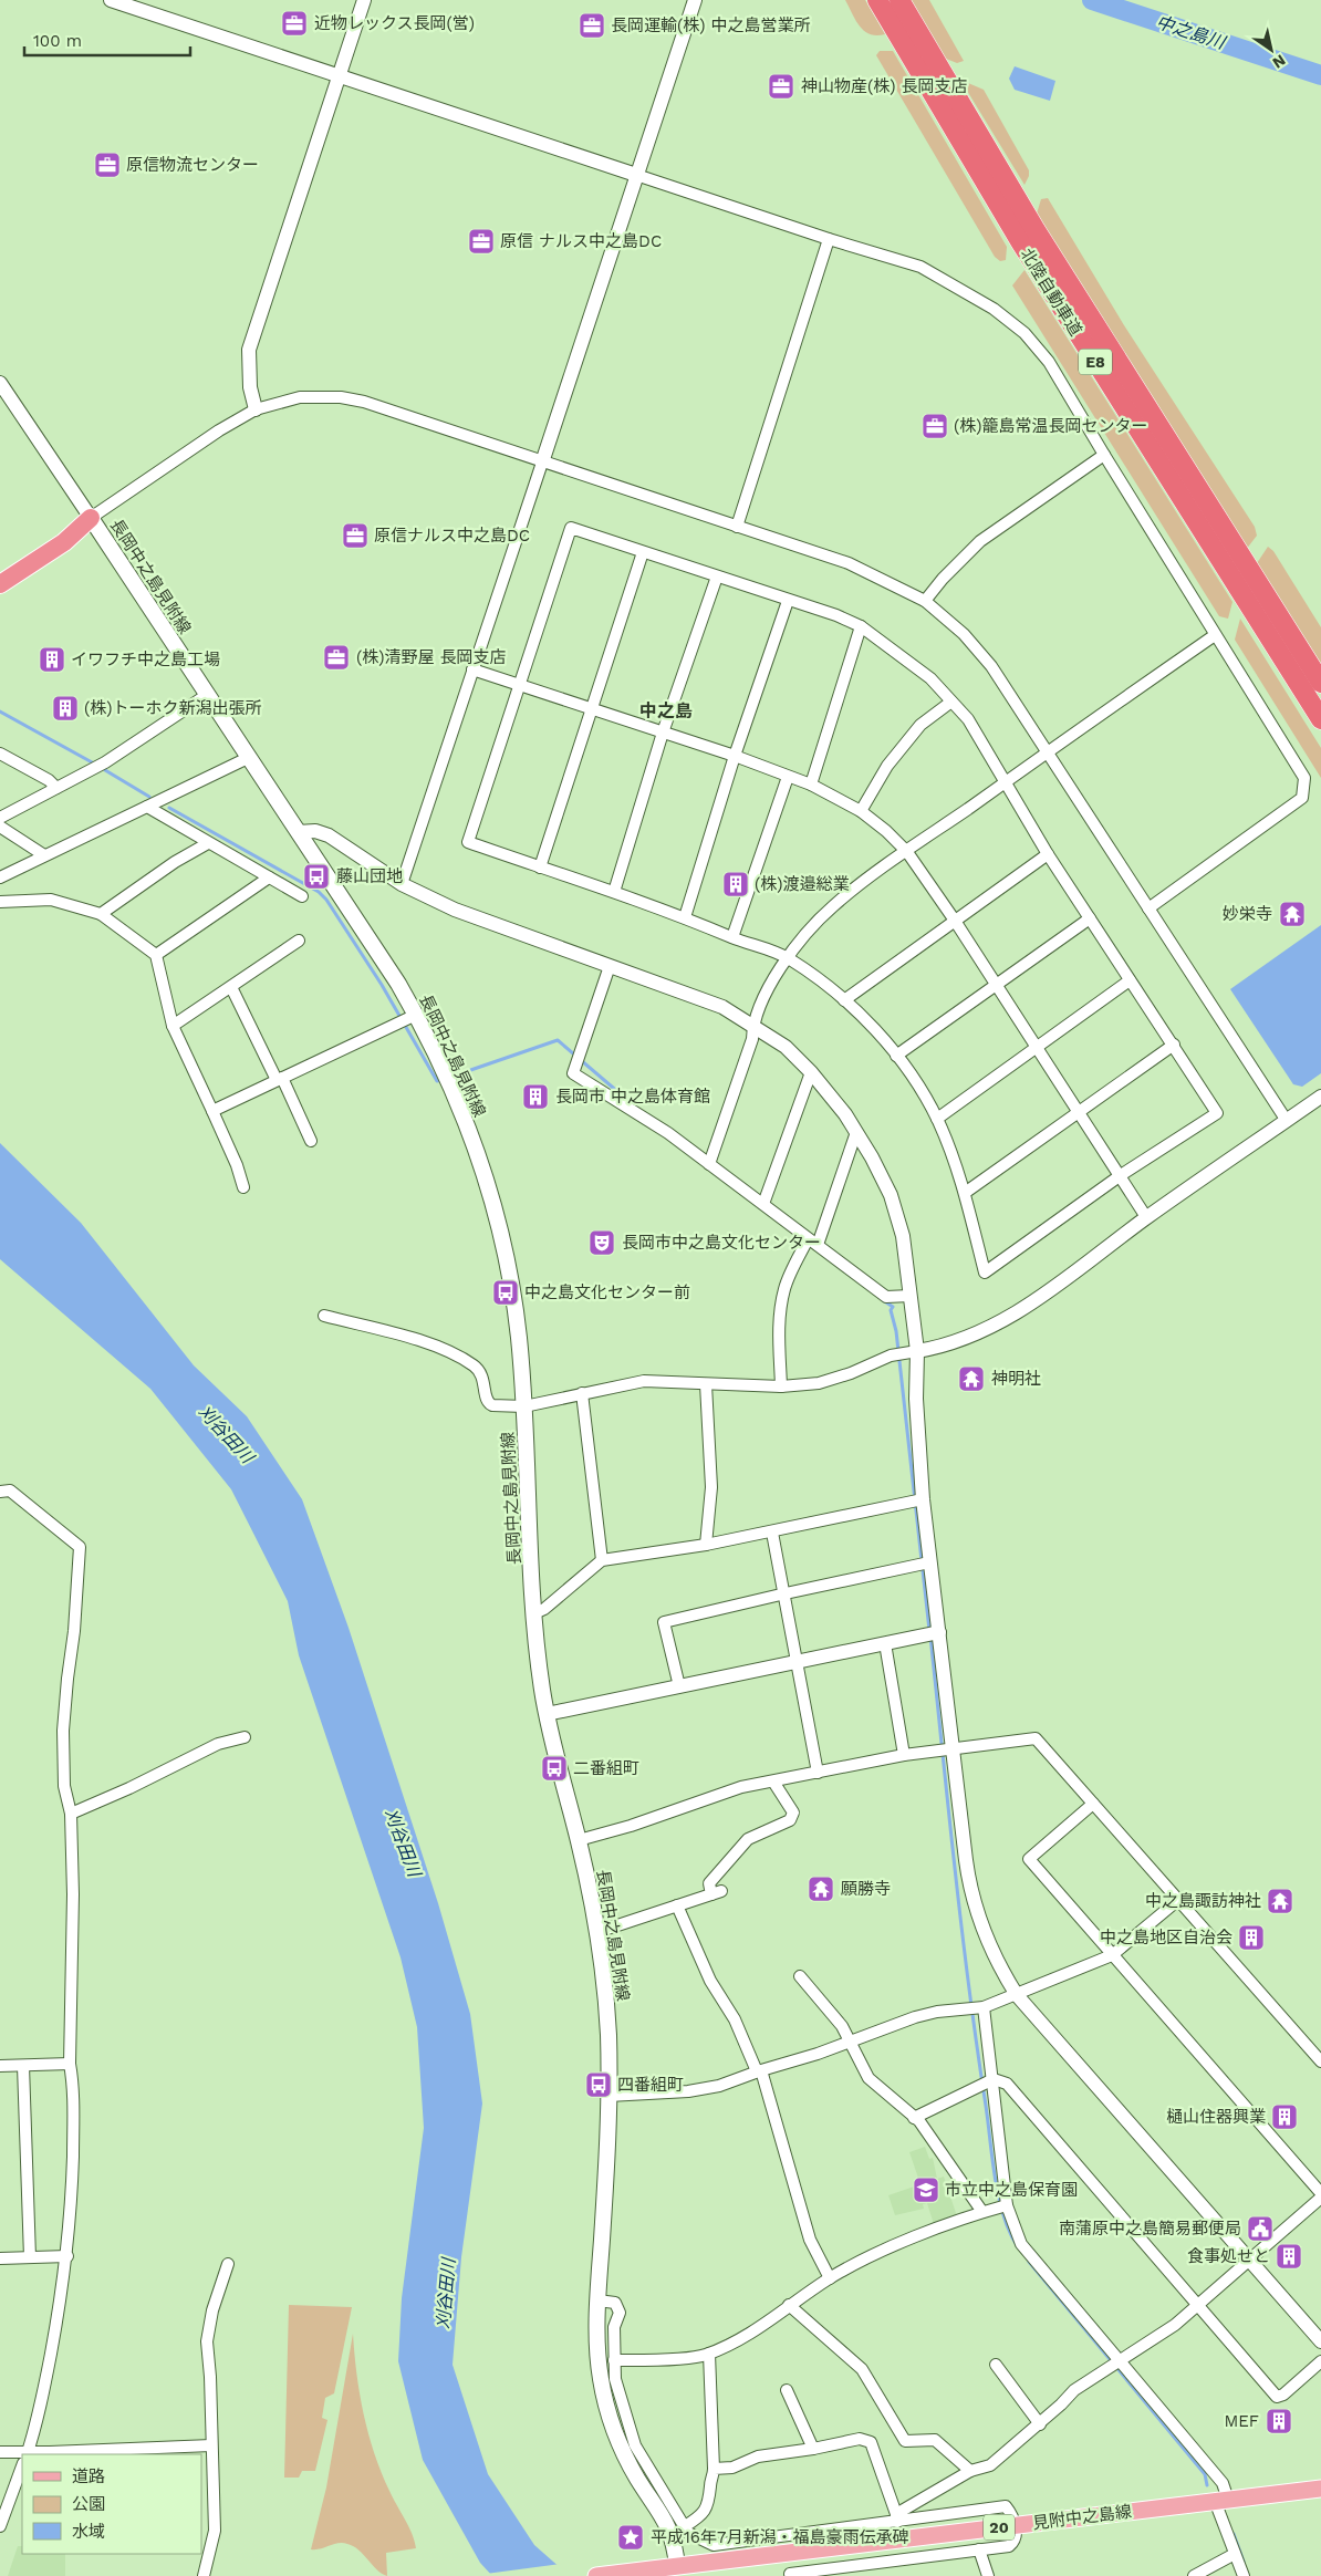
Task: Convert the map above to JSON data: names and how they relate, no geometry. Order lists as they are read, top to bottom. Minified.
{"streets":{"highway":["北陸自動車道","E8"],"main road":["長岡中之島見附線","見附中之島線","20"]},"crossings":[["長岡中之島見附線","見附中之島線"],["長岡中之島見附線","20"],["見附中之島線","20"]],"districts":["中之島"],"water":["中之島川","刈谷田川"],"places":{"office":["近物レックス長岡(営)","長岡運輸(株) 中之島営業所","神山物産(株) 長岡支店","原信物流センター","原信 ナルス中之島DC","(株)籠島常温長岡センター","原信ナルス中之島DC","(株)清野屋 長岡支店"],"building":["イワフチ中之島工場","(株)トーホク新潟出張所","(株)渡邉総業","長岡市 中之島体育館","中之島地区自治会","樋山住器興業","食事処せと","MEF"],"bus stop":["藤山団地","中之島文化センター前","二番組町","四番組町"],"temple":["妙栄寺","神明社","願勝寺","中之島諏訪神社"],"theatre":["長岡市中之島文化センター"],"school or university":["市立中之島保育園"],"public building":["南蒲原中之島簡易郵便局"],"place":["平成16年7月新潟・福島豪雨伝承碑"]},"legend":["道路","公園","水域"],"scale_bar":"100 m","north":"bottom right"}
